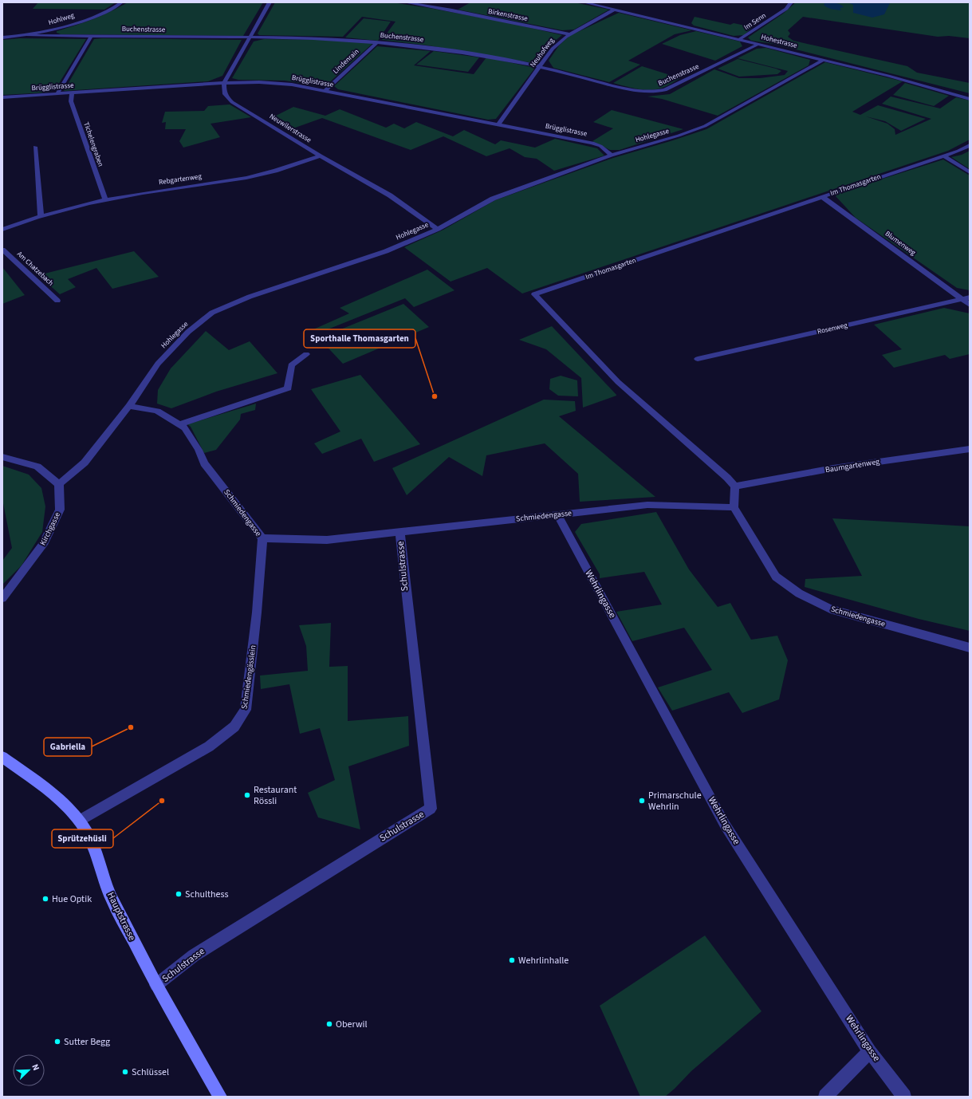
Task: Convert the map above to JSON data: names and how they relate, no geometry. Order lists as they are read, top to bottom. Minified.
{"streets":{"main road":["Hauptstrasse"],"street":["Birkenstrasse","Hohlweg","Im Senn","Buchenstrasse","Hohestrasse","Neuhofweg","Lindenrain","Brügglistrasse","Neuwilerstrasse","Hohlegasse","Tichelengraben","Rebgartenweg","Im Thomasgarten","Blumenweg","Am Chatzebach","Rosenweg","Baumgartenweg","Schmiedengasse","Kirchgasse","Schulstrasse","Wehrlingasse","Schmiedengässlein"]},"crossings":[["Birkenstrasse","Neuhofweg"],["Hohlweg","Buchenstrasse"],["Im Senn","Hohestrasse"],["Buchenstrasse","Hohestrasse"],["Buchenstrasse","Neuhofweg"],["Buchenstrasse","Lindenrain"],["Hohestrasse","Neuhofweg"],["Hohestrasse","Hohlegasse"],["Neuhofweg","Brügglistrasse"],["Lindenrain","Brügglistrasse"],["Brügglistrasse","Neuwilerstrasse"],["Brügglistrasse","Hohlegasse"],["Brügglistrasse","Tichelengraben"],["Neuwilerstrasse","Hohlegasse"],["Neuwilerstrasse","Rebgartenweg"],["Hohlegasse","Schmiedengasse"],["Hohlegasse","Kirchgasse"],["Tichelengraben","Rebgartenweg"],["Im Thomasgarten","Blumenweg"],["Im Thomasgarten","Baumgartenweg"],["Blumenweg","Rosenweg"],["Schmiedengasse","Schulstrasse"],["Schmiedengasse","Wehrlingasse"],["Schmiedengasse","Schmiedengässlein"],["Schulstrasse","Hauptstrasse"],["Schmiedengässlein","Hauptstrasse"]],"places":["Sporthalle Thomasgarten","Gabriella","Restaurant Rössli","Sprützehüsli","Primarschule Wehrlin","Schulthess","Hue Optik","Wehrlinhalle","Oberwil","Sutter Begg","Schlüssel"],"north":"top right"}
